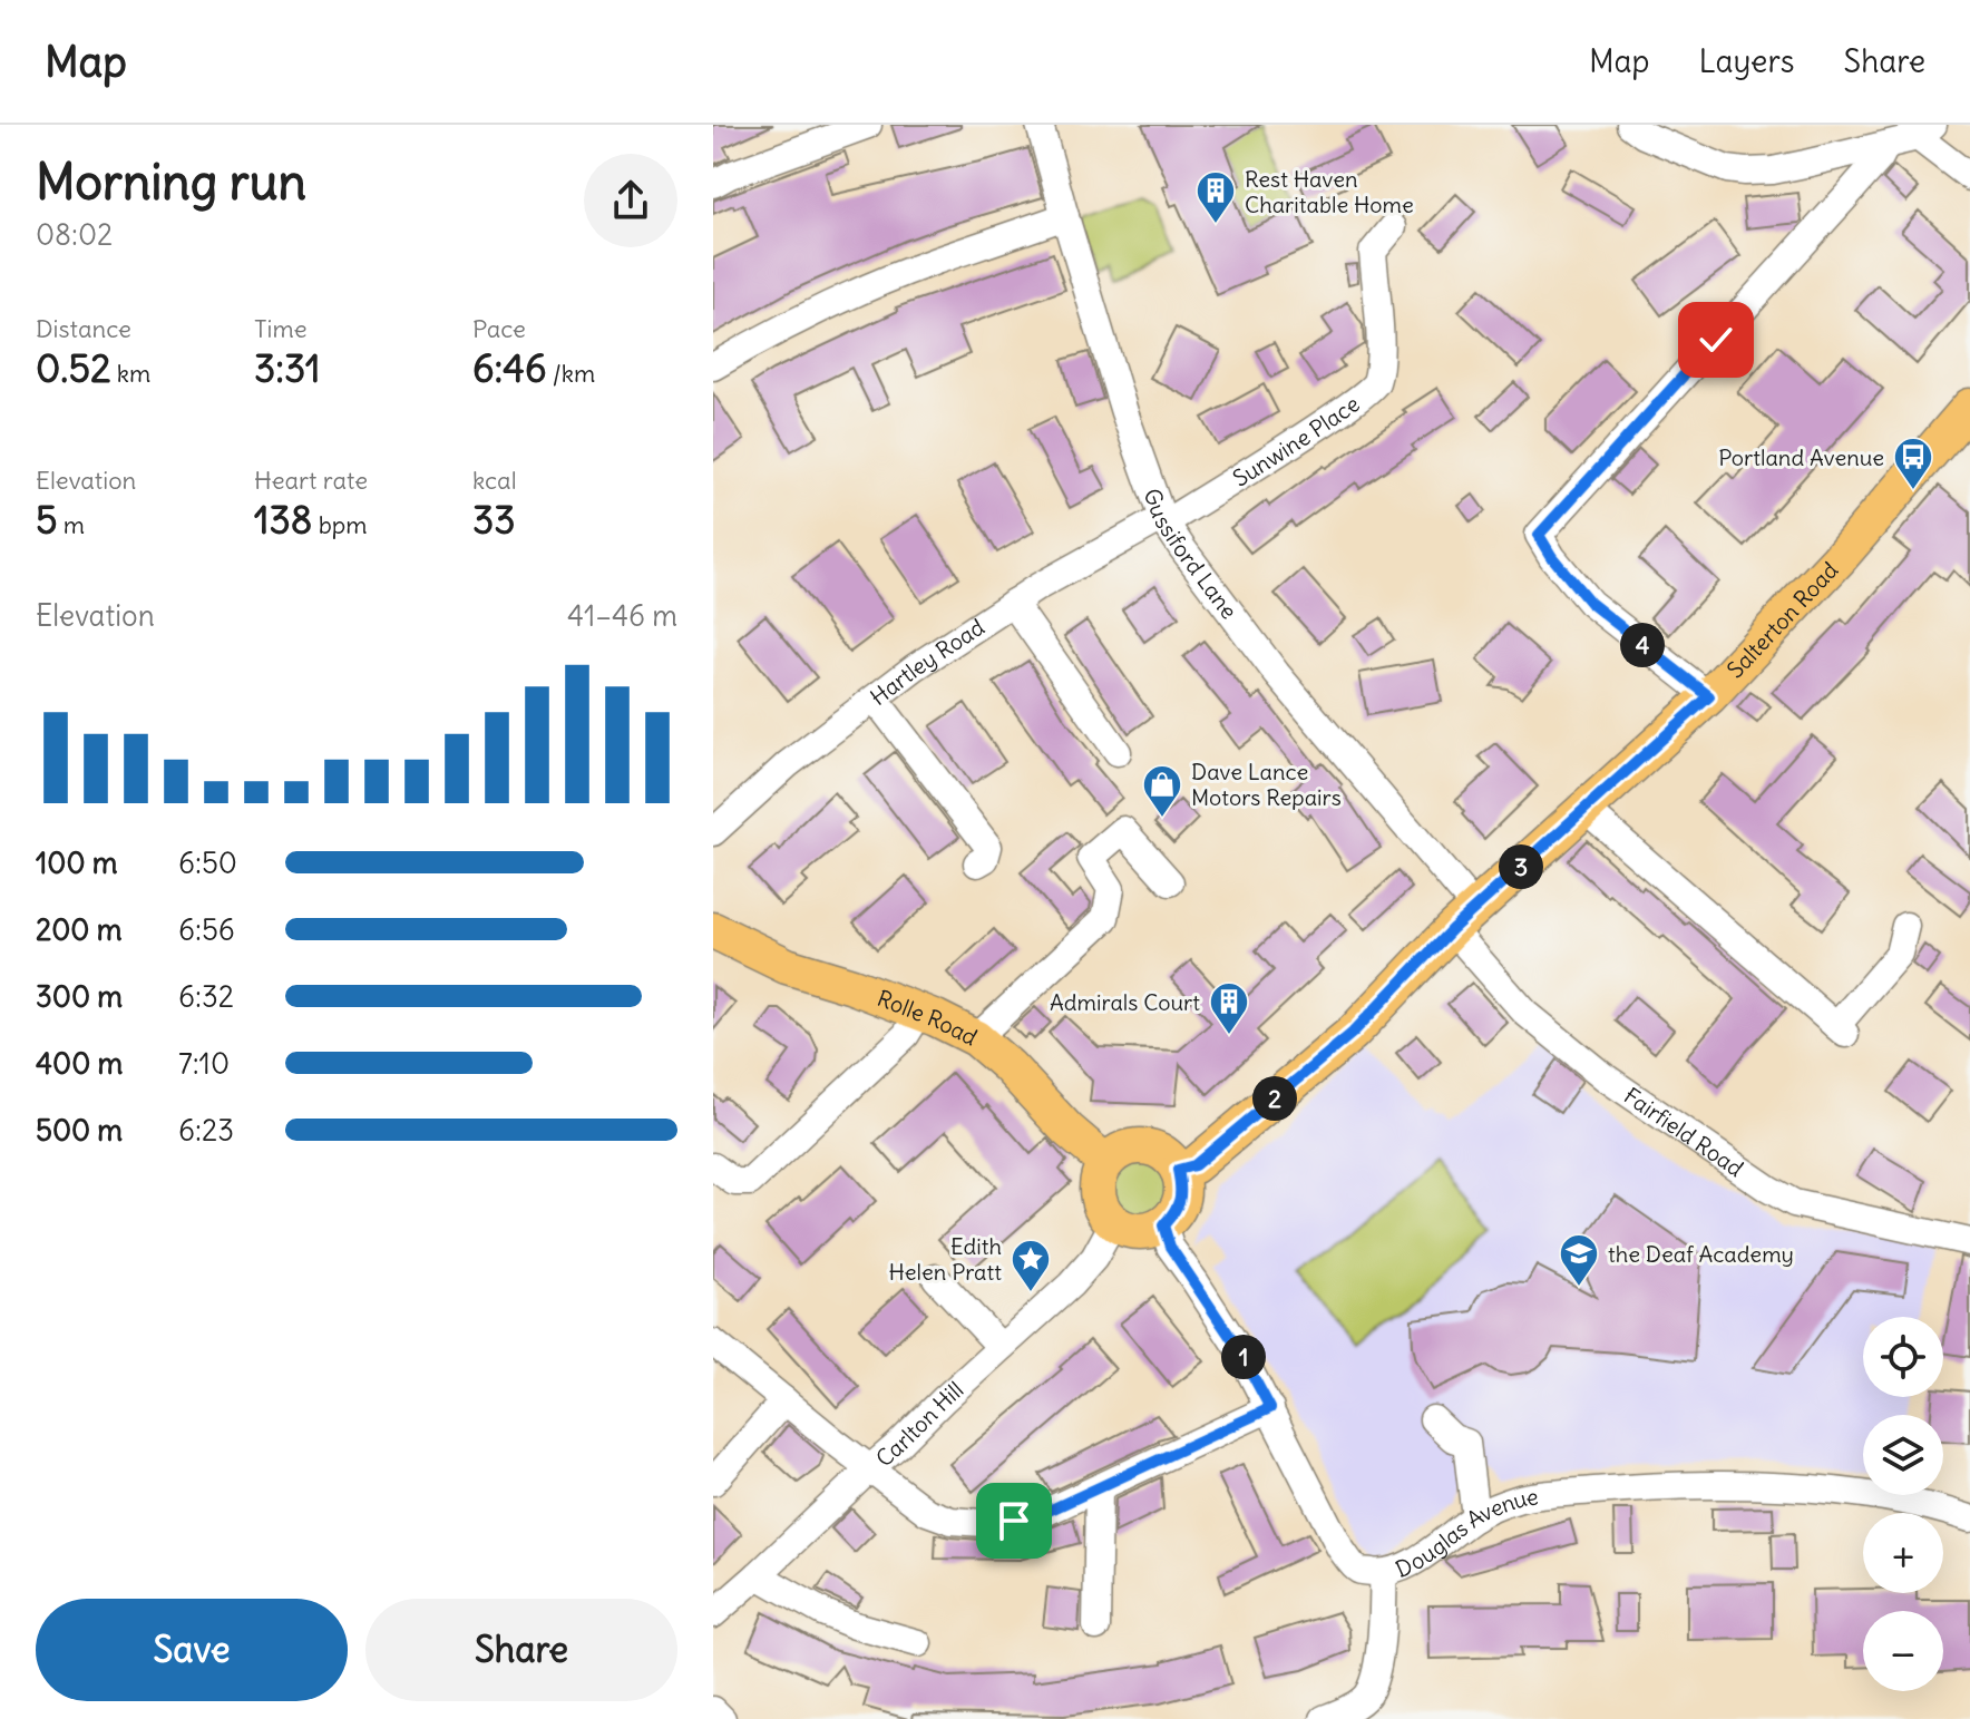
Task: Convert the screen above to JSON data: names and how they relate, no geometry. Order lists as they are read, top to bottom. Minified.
{"streets":{"main road":["Salterton Road","Rolle Road"],"street":["Sunwine Place","Gussiford Lane","Hartley Road","Fairfield Road","Carlton Hill","Douglas Avenue"]},"crossings":[["Sunwine Place","Gussiford Lane"],["Sunwine Place","Hartley Road"],["Gussiford Lane","Salterton Road"],["Gussiford Lane","Hartley Road"],["Gussiford Lane","Fairfield Road"],["Salterton Road","Rolle Road"],["Salterton Road","Fairfield Road"],["Salterton Road","Carlton Hill"],["Salterton Road","Douglas Avenue"],["Rolle Road","Carlton Hill"],["Rolle Road","Douglas Avenue"],["Carlton Hill","Douglas Avenue"]],"places":{"building":["Rest Haven Charitable Home","Admirals Court"],"bus stop":["Portland Avenue"],"shop":["Dave Lance Motors Repairs"],"school or university":["the Deaf Academy"],"place":["Edith Helen Pratt"]},"page":{"header":"Map","nav":["Map","Layers","Share"],"heading":["Morning run","08:02"],"stats":[["Distance","0.52 km"],["Time","3:31"],["Pace","6:46 /km"],["Elevation","5 m"],["Heart rate","138 bpm"],["kcal","33"]],"chart":["Elevation","41–46 m"],"pins":["4","3","2","1"],"list":[{"name":"100 m","note":"6:50"},{"name":"200 m","note":"6:56"},{"name":"300 m","note":"6:32"},{"name":"400 m","note":"7:10"},{"name":"500 m","note":"6:23"}],"map_buttons":["+","−"],"buttons":["Save","Share"]}}
